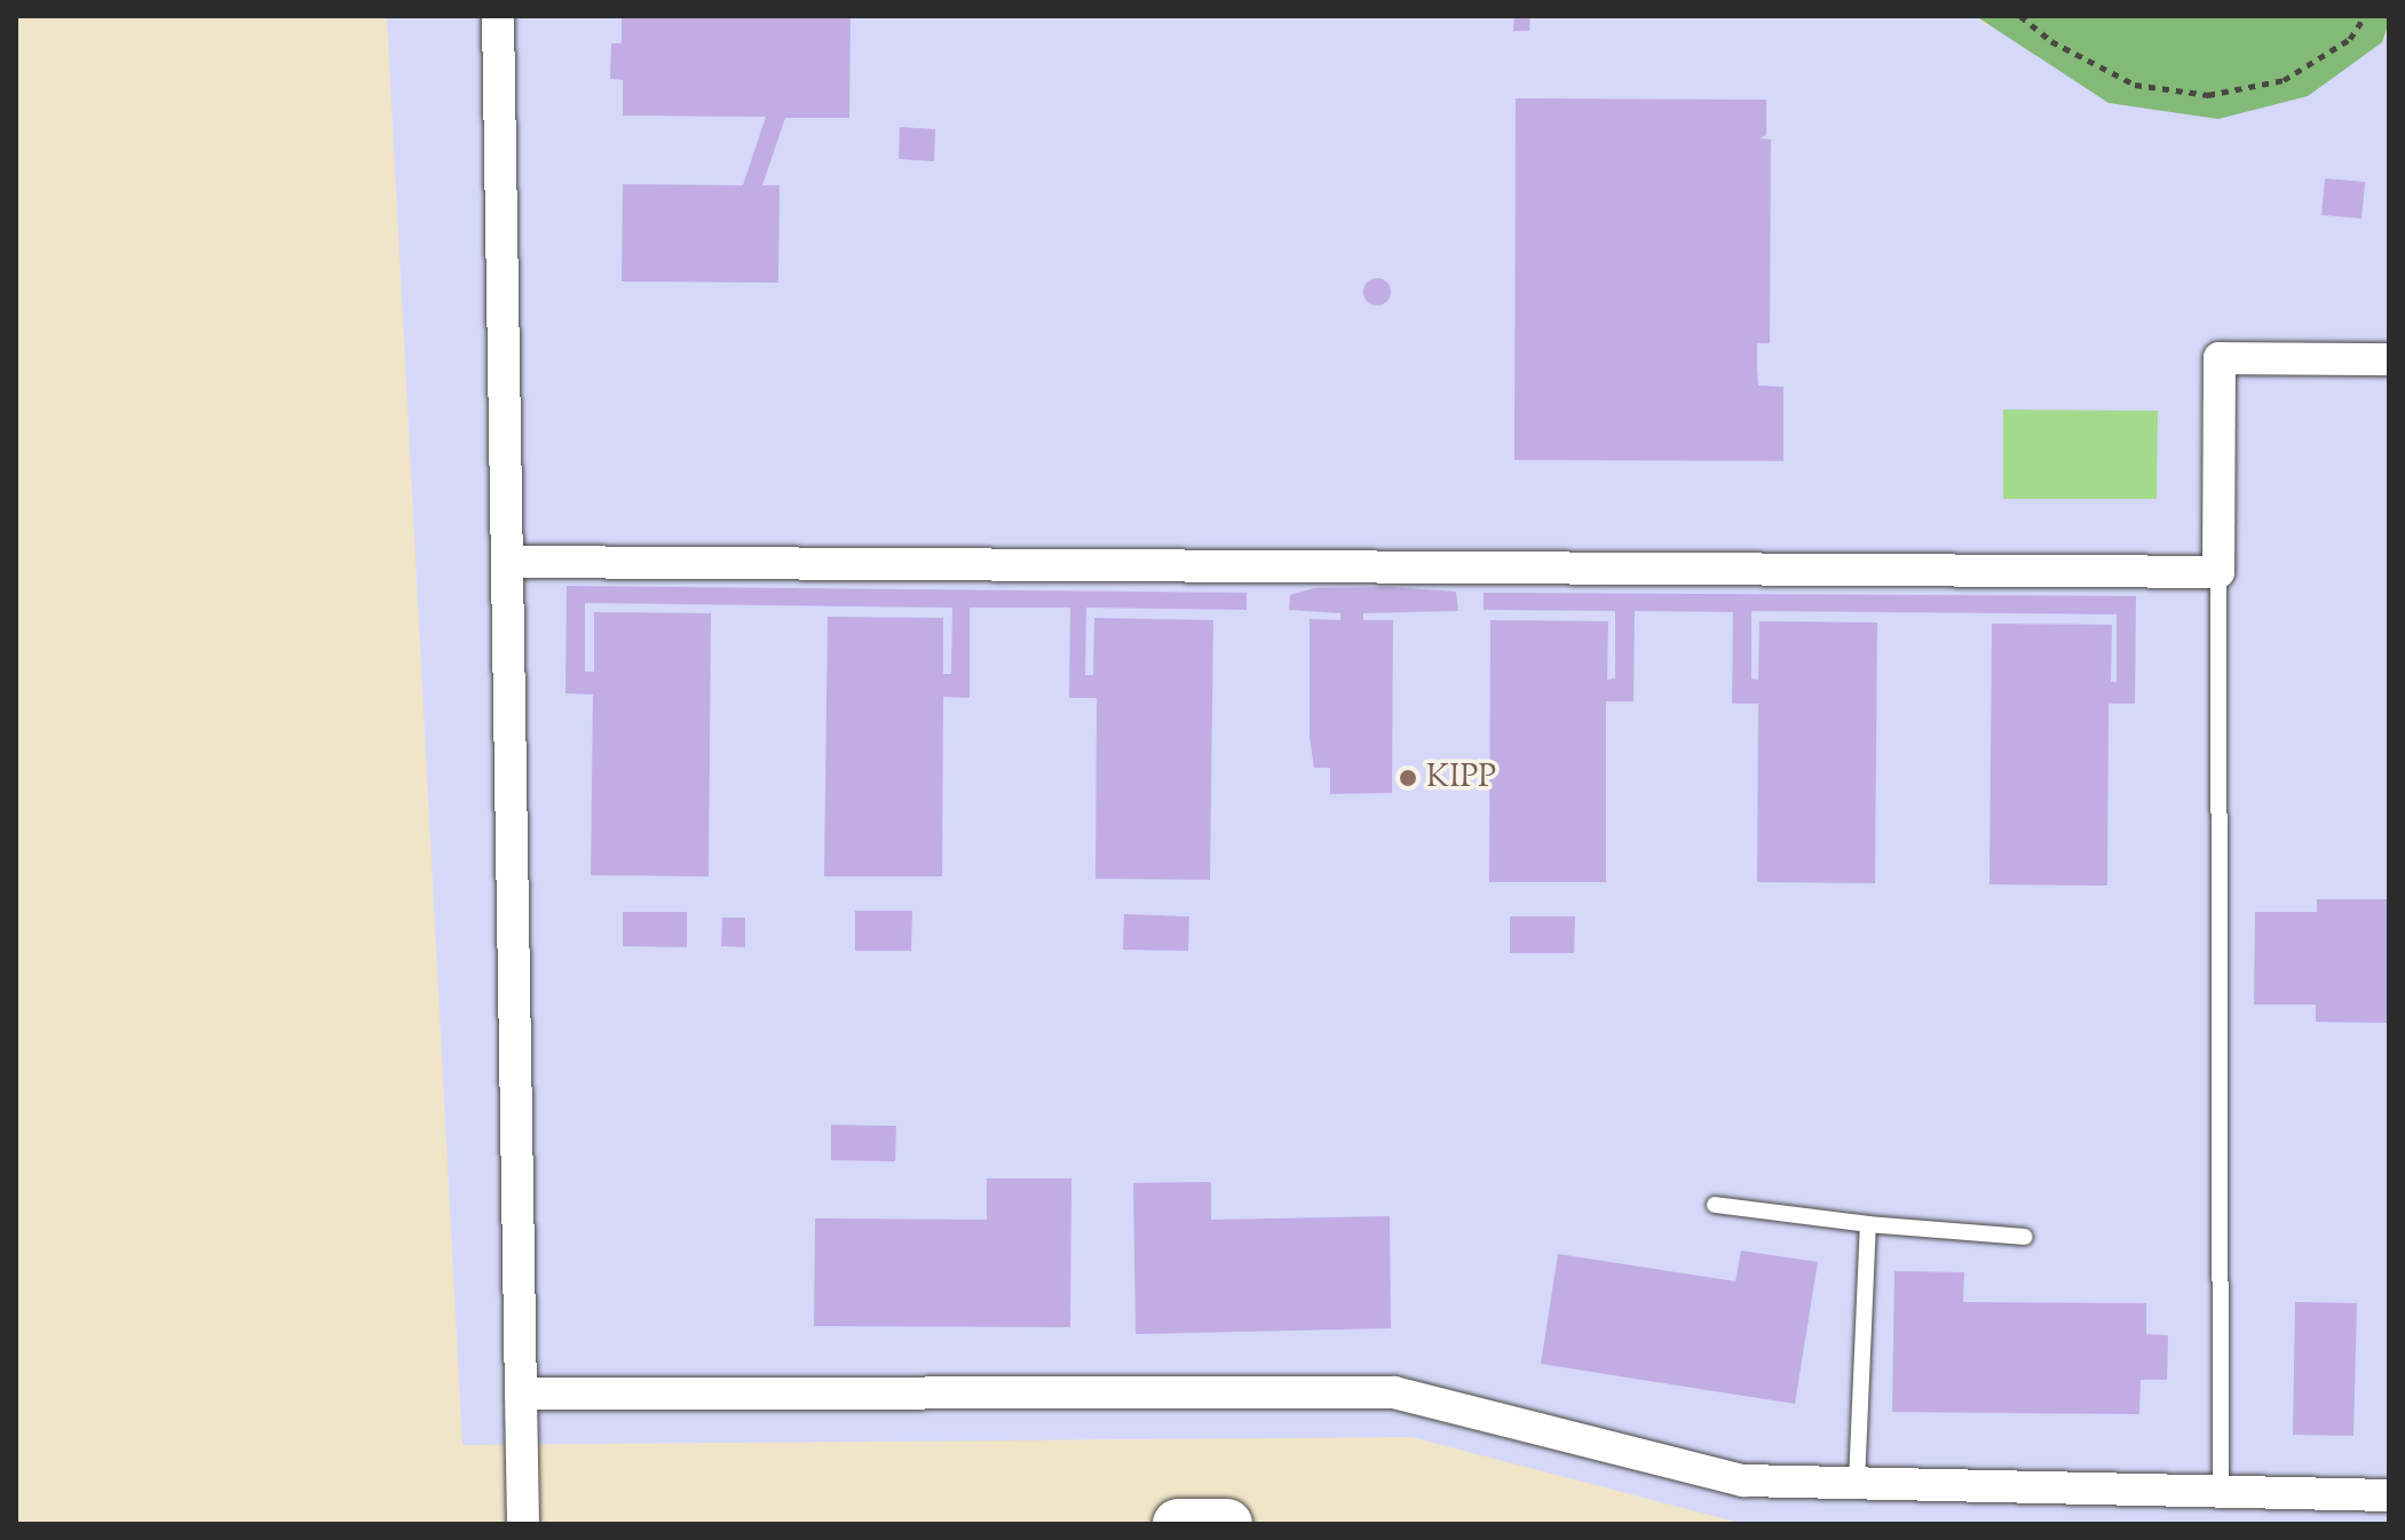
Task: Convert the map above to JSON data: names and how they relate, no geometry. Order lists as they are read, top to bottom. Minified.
{"places":["KIPP"]}
